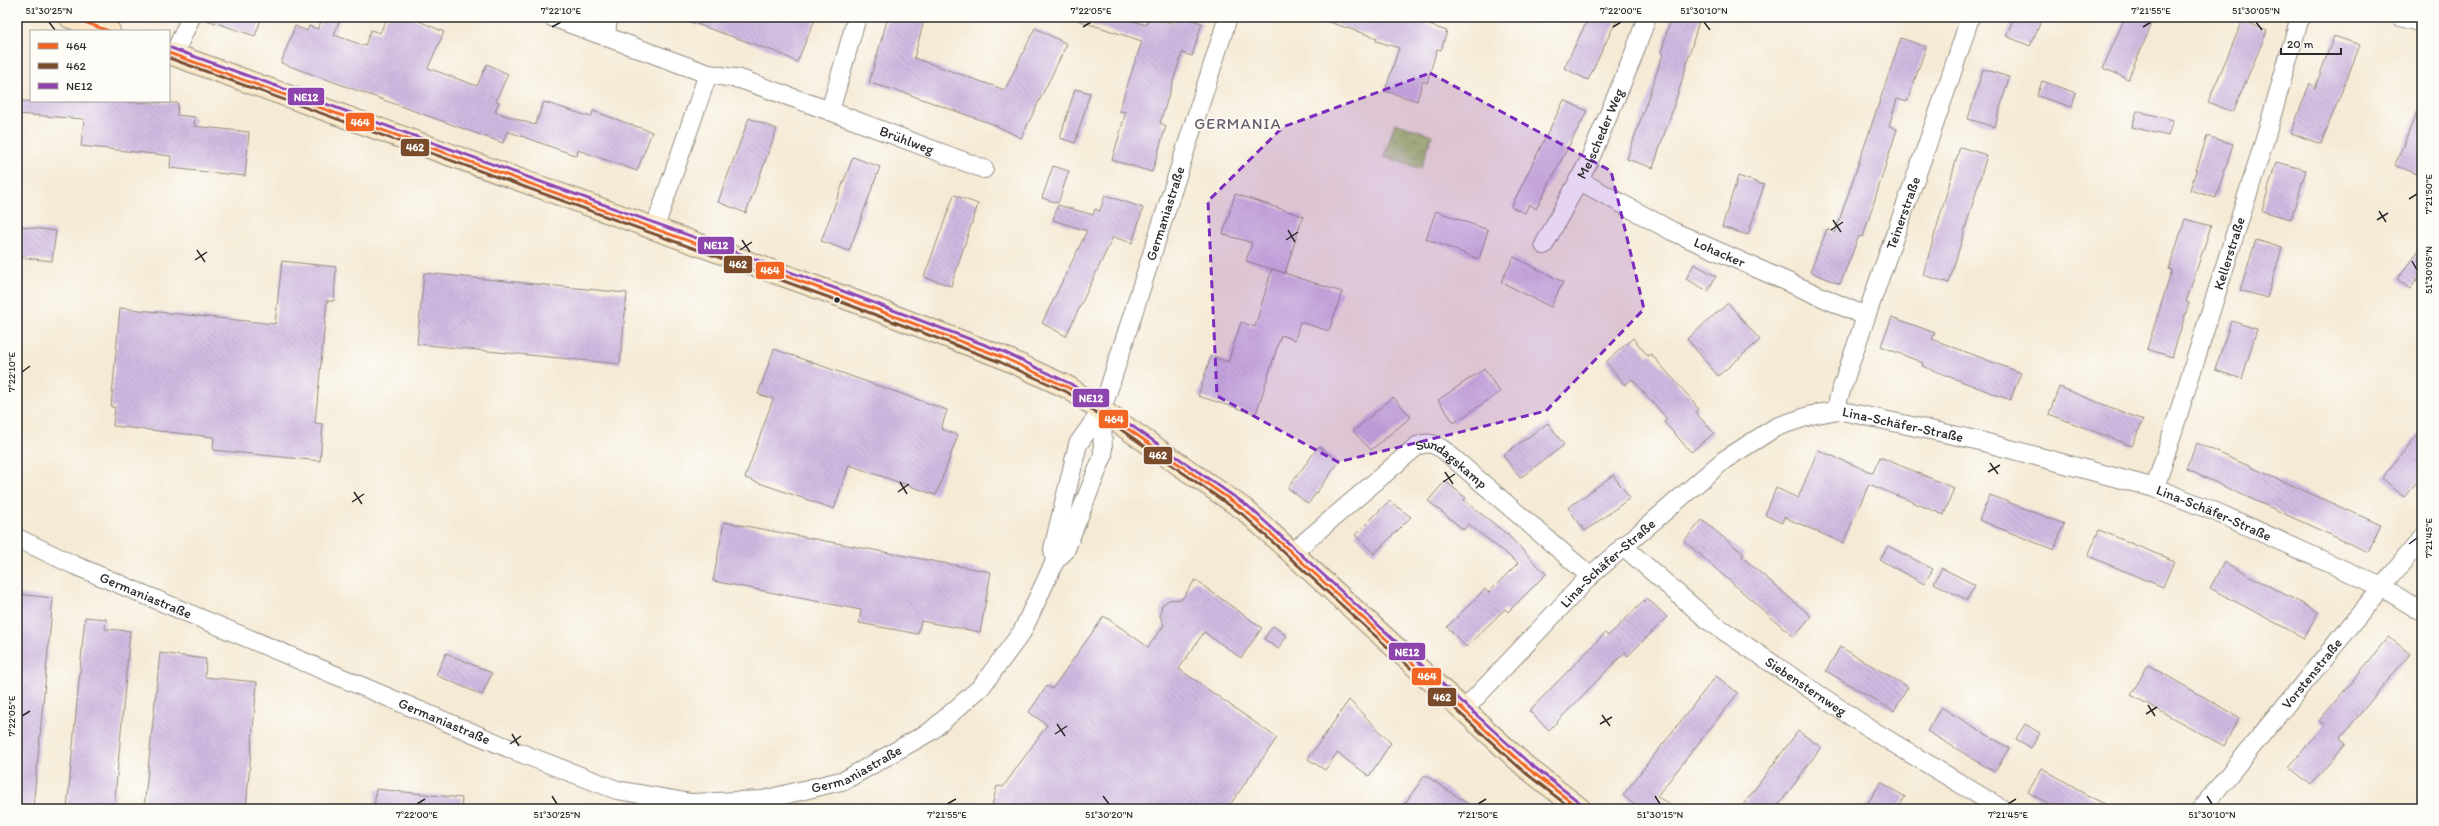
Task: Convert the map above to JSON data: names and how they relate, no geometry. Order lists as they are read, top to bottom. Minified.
{"streets":{"street":["Melscheder Weg","Brühlweg","Germaniastraße","Teinerstraße","Lohacker","Kellerstraße","Lina-Schäfer-Straße","Sundagskamp","Vorstenstraße","Siebensternweg"]},"crossings":[["Melscheder Weg","Lohacker"],["Teinerstraße","Lohacker"],["Teinerstraße","Lina-Schäfer-Straße"],["Kellerstraße","Lina-Schäfer-Straße"],["Lina-Schäfer-Straße","Sundagskamp"],["Lina-Schäfer-Straße","Vorstenstraße"],["Lina-Schäfer-Straße","Siebensternweg"]],"districts":["GERMANIA"],"lines":["transit line 464","transit line NE12","transit line 462"],"legend":["464","462","NE12"],"scale_bar":"20 m","coordinates":["51°30'25\"N","7°22'10\"E","7°22'05\"E","7°22'00\"E","51°30'10\"N","7°21'55\"E","51°30'05\"N","7°21'50\"E","7°21'45\"E","51°30'20\"N","51°30'15\"N"]}
